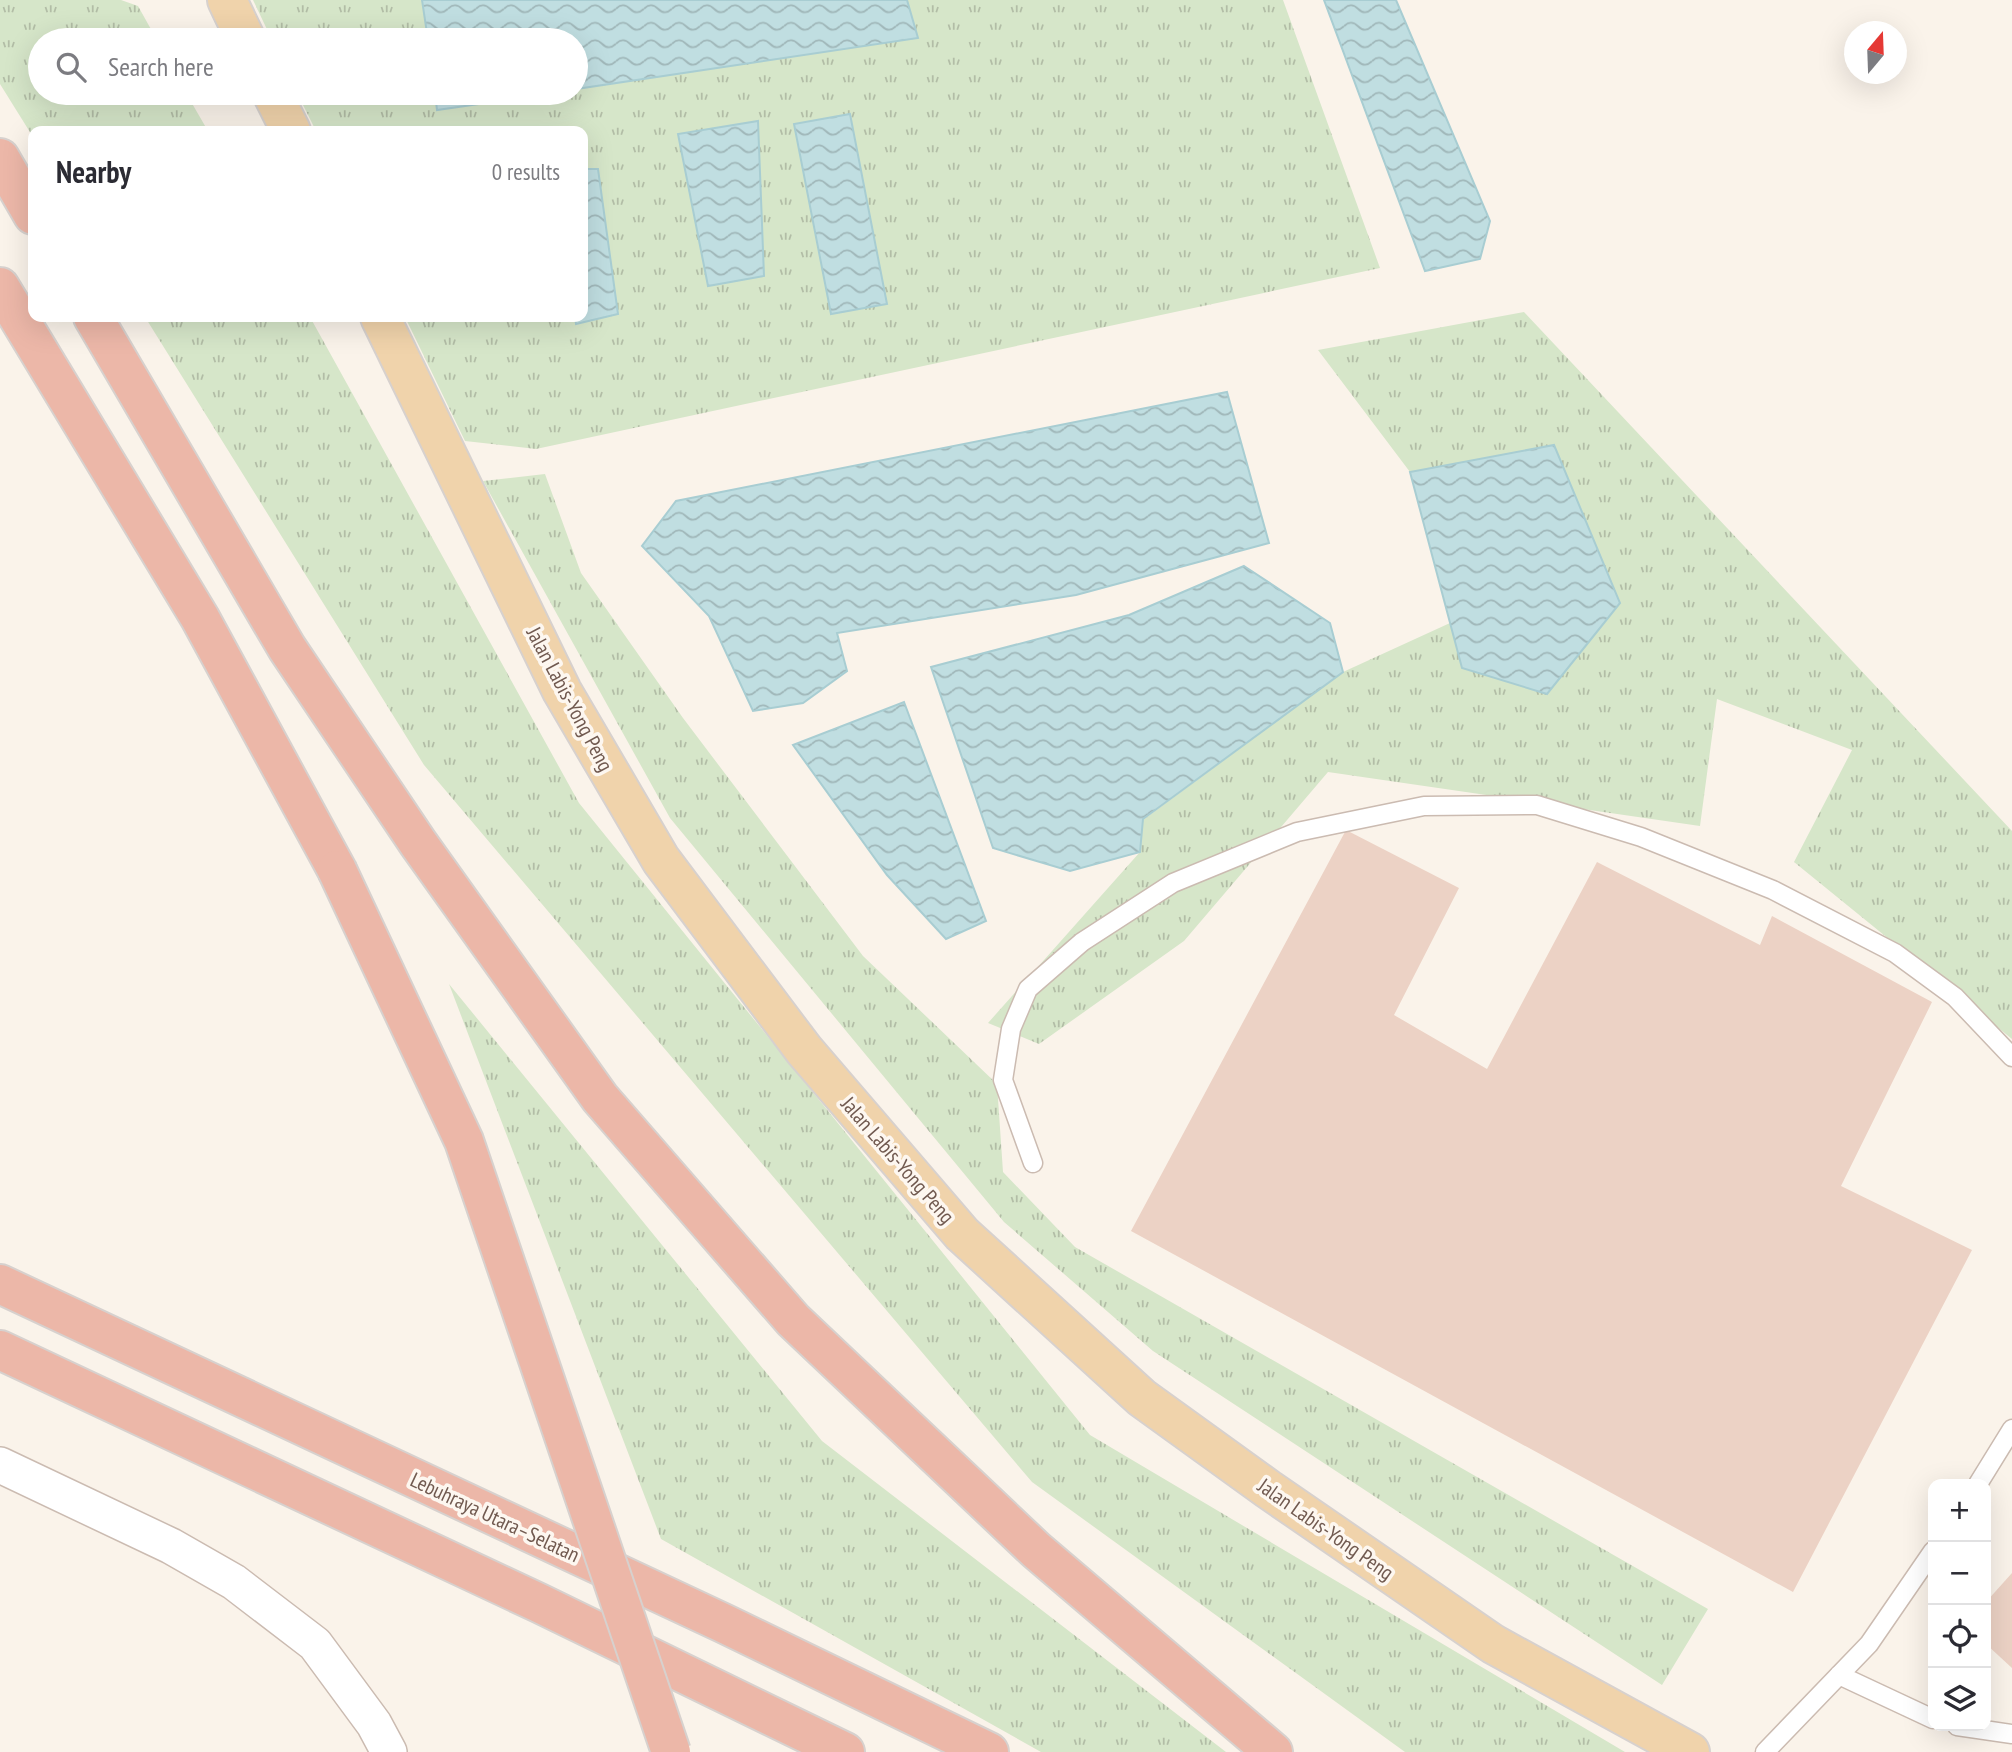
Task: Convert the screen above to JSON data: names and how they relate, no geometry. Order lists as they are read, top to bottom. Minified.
{"streets":{"highway":["Lebuhraya Utara–Selatan"],"main road":["Jalan Labis-Yong Peng"]},"north":"top","page":{"search":"Search here","heading":["Nearby","0 results"],"map_buttons":["+","−"]}}
